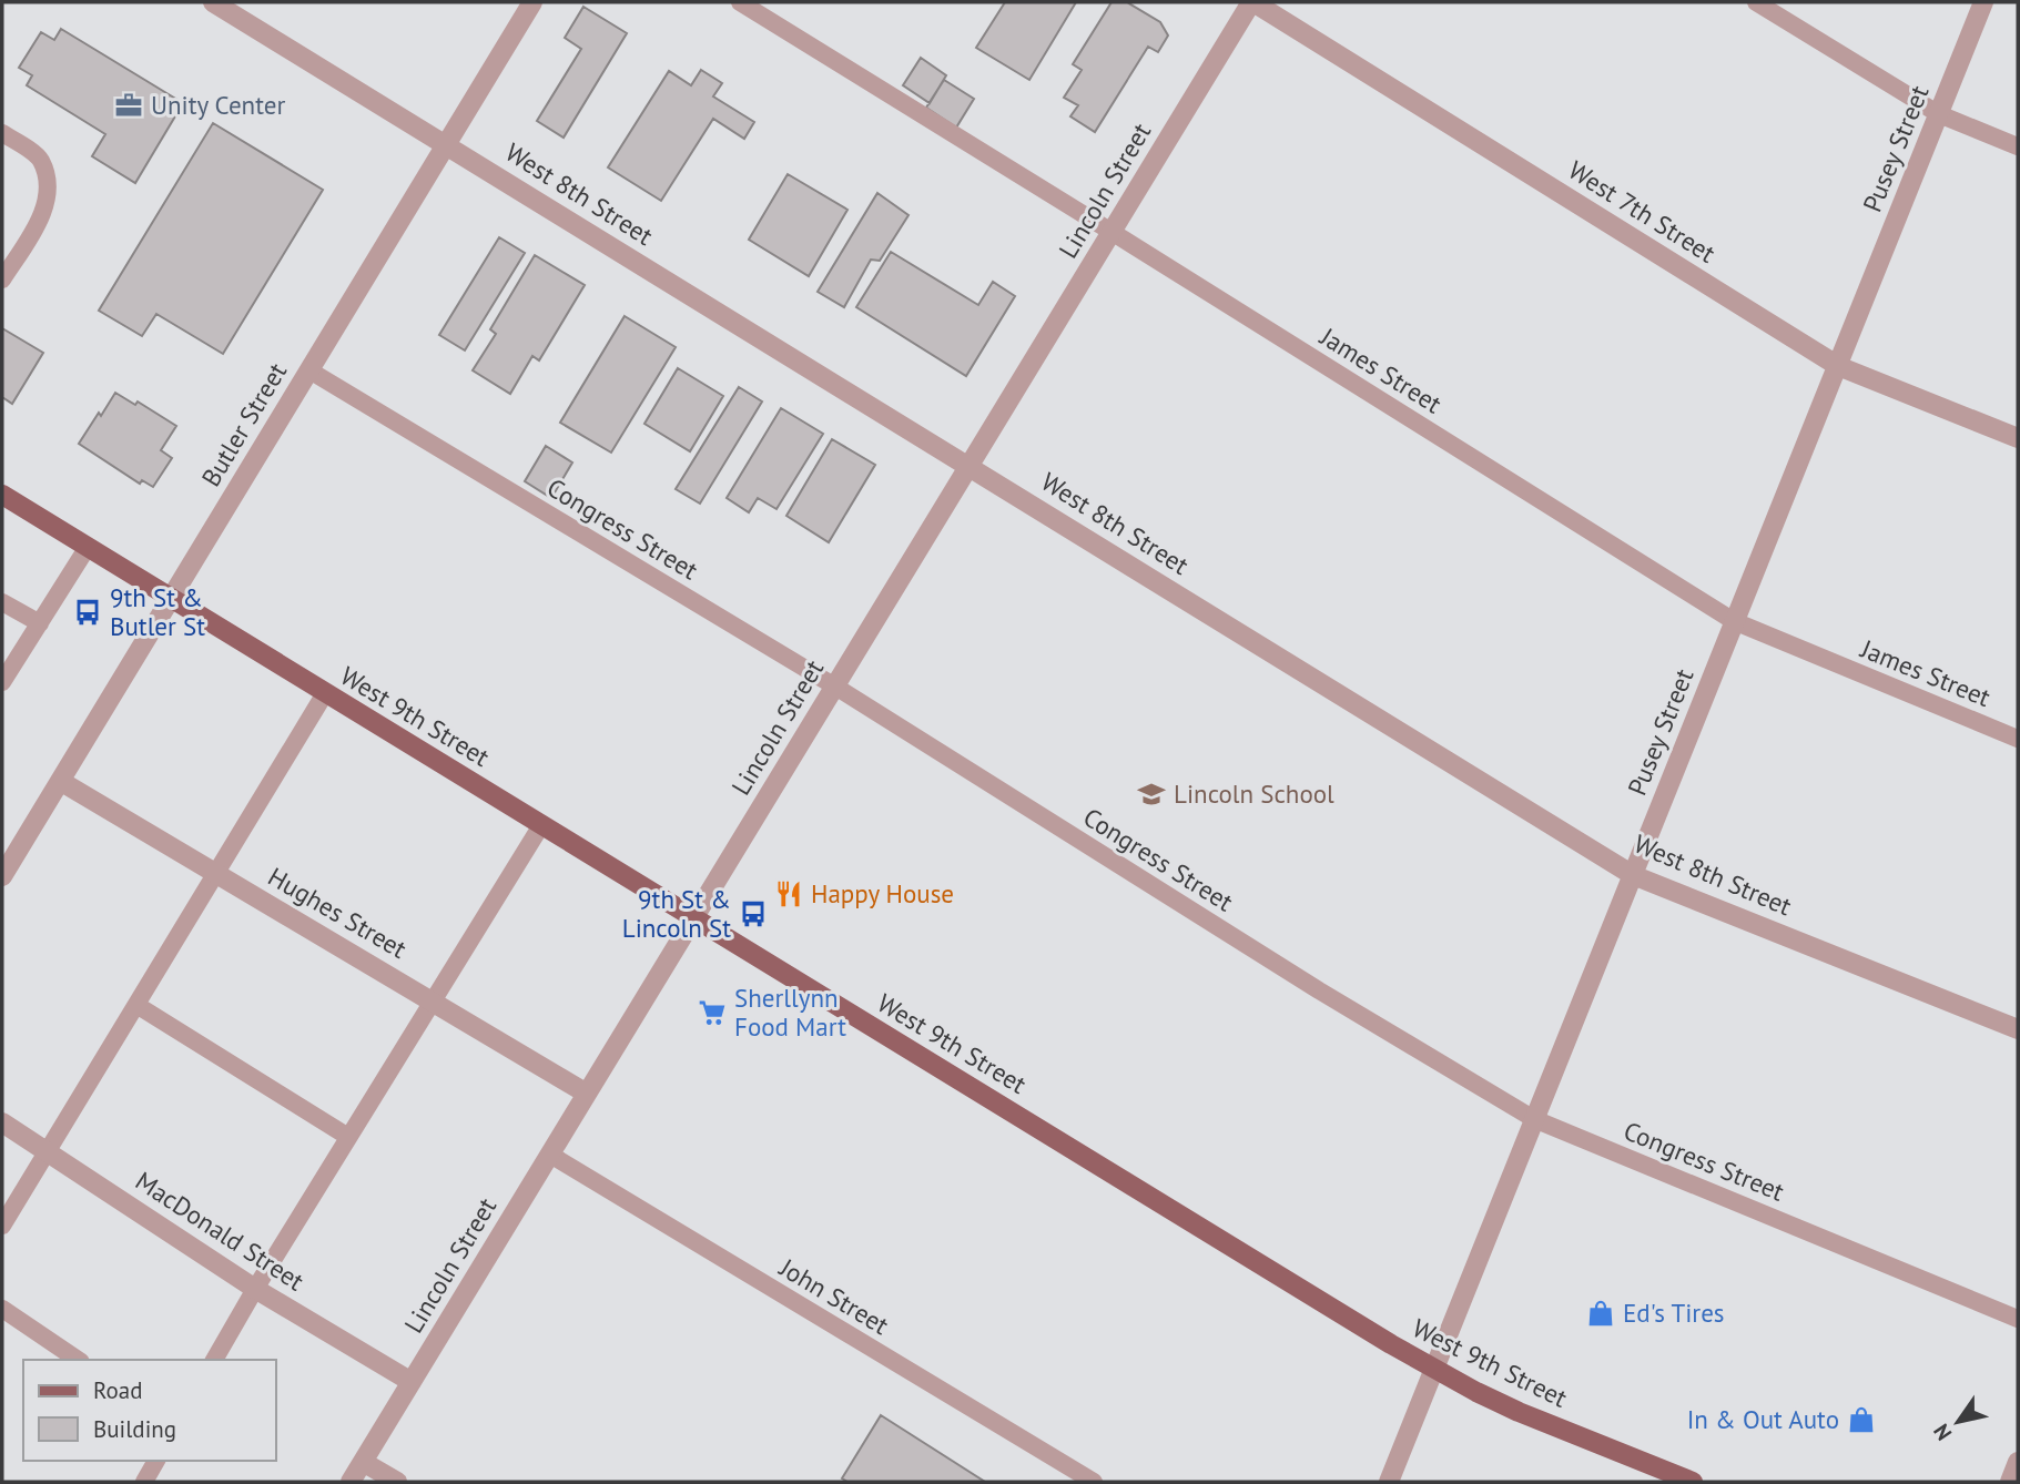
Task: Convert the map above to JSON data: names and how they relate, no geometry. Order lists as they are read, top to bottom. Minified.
{"streets":{"main road":["West 9th Street"],"street":["Pusey Street","Lincoln Street","West 8th Street","West 7th Street","Butler Street","Hughes Street","MacDonald Street"],"lane":["James Street","Congress Street","John Street"]},"crossings":[["Pusey Street","West 8th Street"],["Pusey Street","West 7th Street"],["Pusey Street","James Street"],["Pusey Street","Congress Street"],["Pusey Street","West 9th Street"],["Lincoln Street","West 8th Street"],["Lincoln Street","West 7th Street"],["Lincoln Street","James Street"],["Lincoln Street","Congress Street"],["Lincoln Street","West 9th Street"],["Lincoln Street","Hughes Street"],["Lincoln Street","MacDonald Street"],["Lincoln Street","John Street"],["West 8th Street","Butler Street"],["Butler Street","Congress Street"],["Butler Street","West 9th Street"],["Butler Street","Hughes Street"]],"places":{"office":["Unity Center"],"bus stop":["9th St & Butler St","9th St & Lincoln St"],"school or university":["Lincoln School"],"restaurant":["Happy House"],"supermarket":["Sherllynn Food Mart"],"shop":["Ed's Tires","In & Out Auto"]},"legend":["Road","Building"],"north":"bottom left"}
